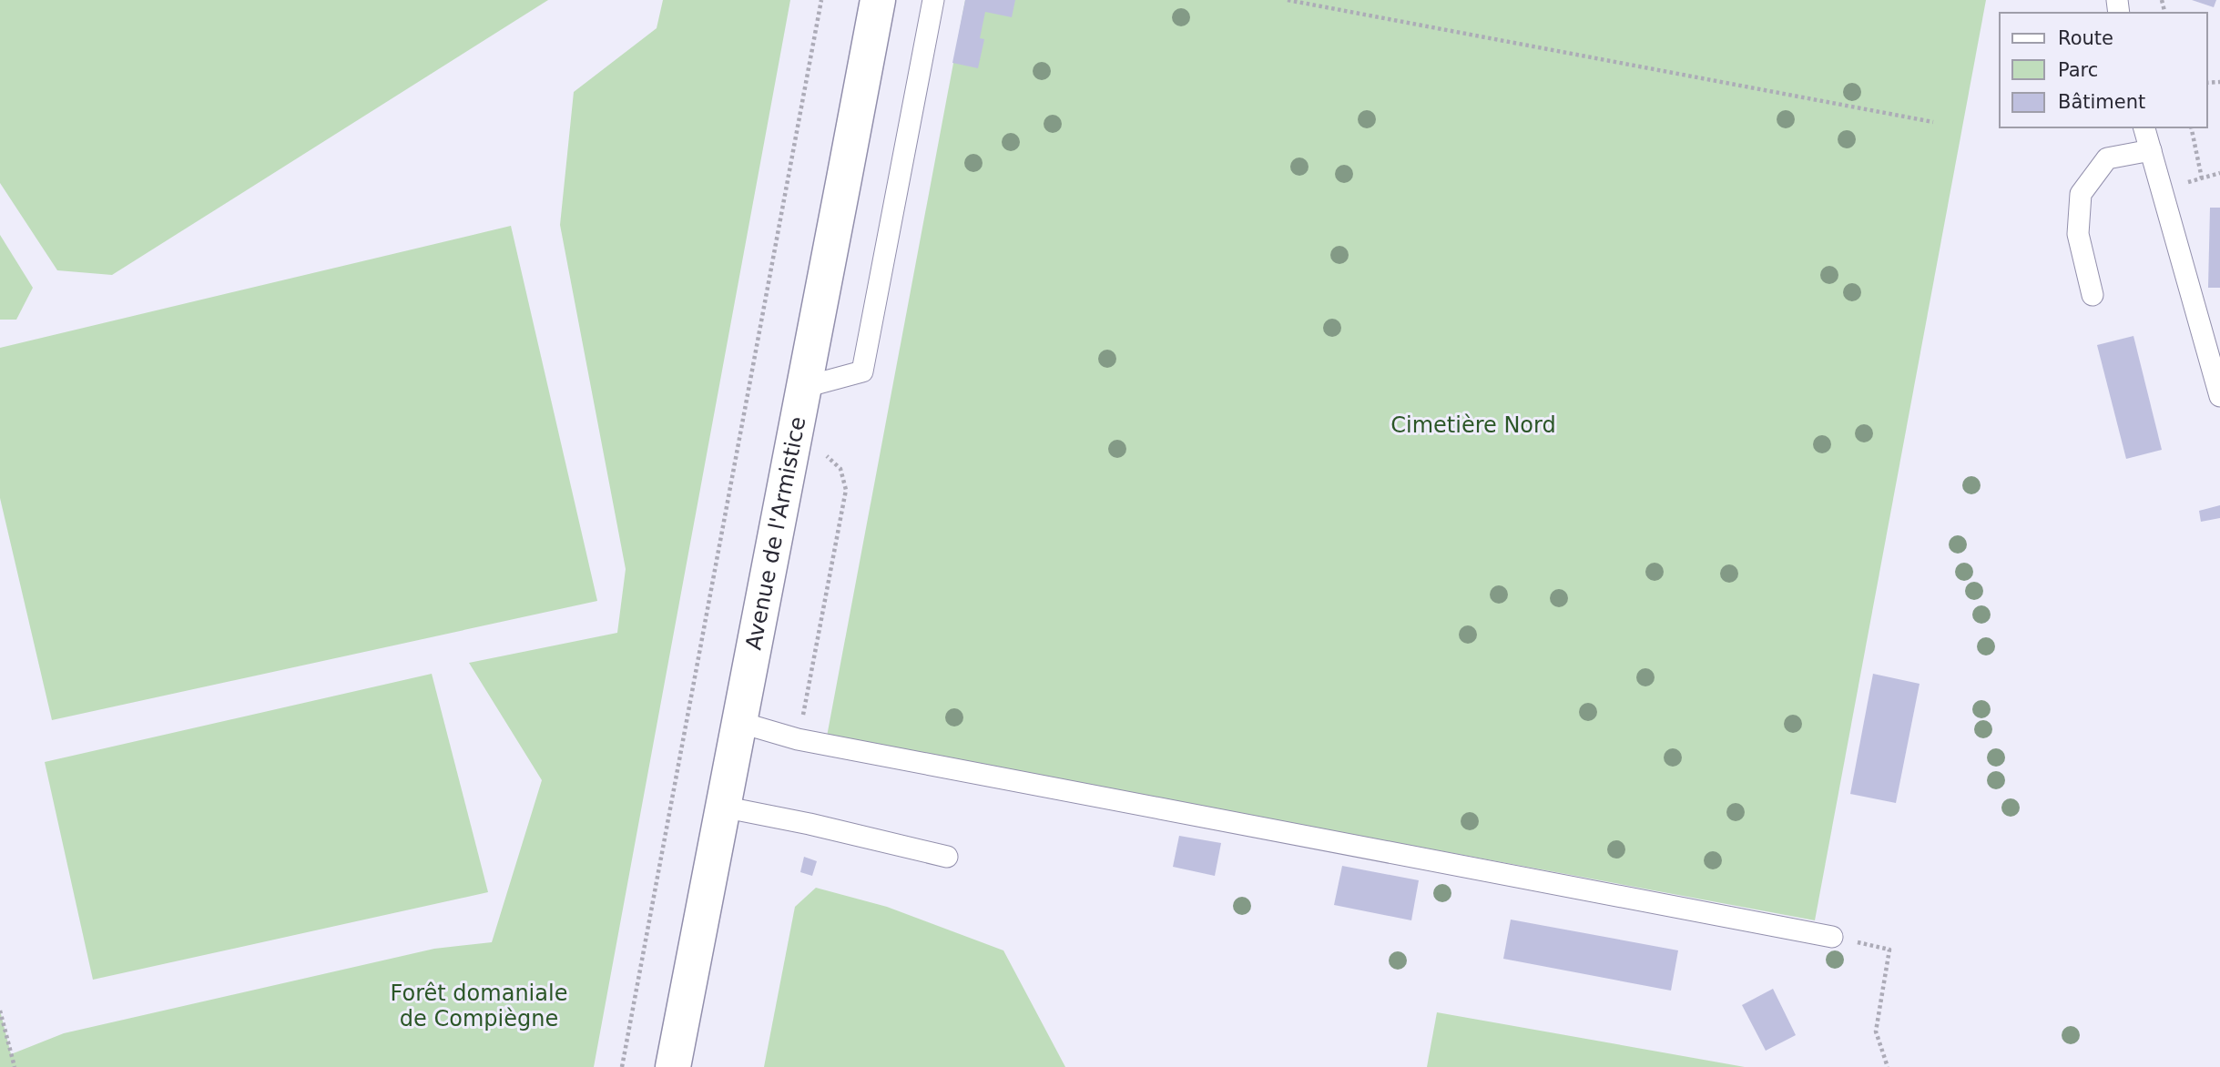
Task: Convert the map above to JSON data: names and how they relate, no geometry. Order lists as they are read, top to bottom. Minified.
{"streets":{"main road":["Avenue de l'Armistice"]},"parks":["Cimetière Nord","Forêt domaniale de Compiègne"],"legend":["Route","Parc","Bâtiment"]}
